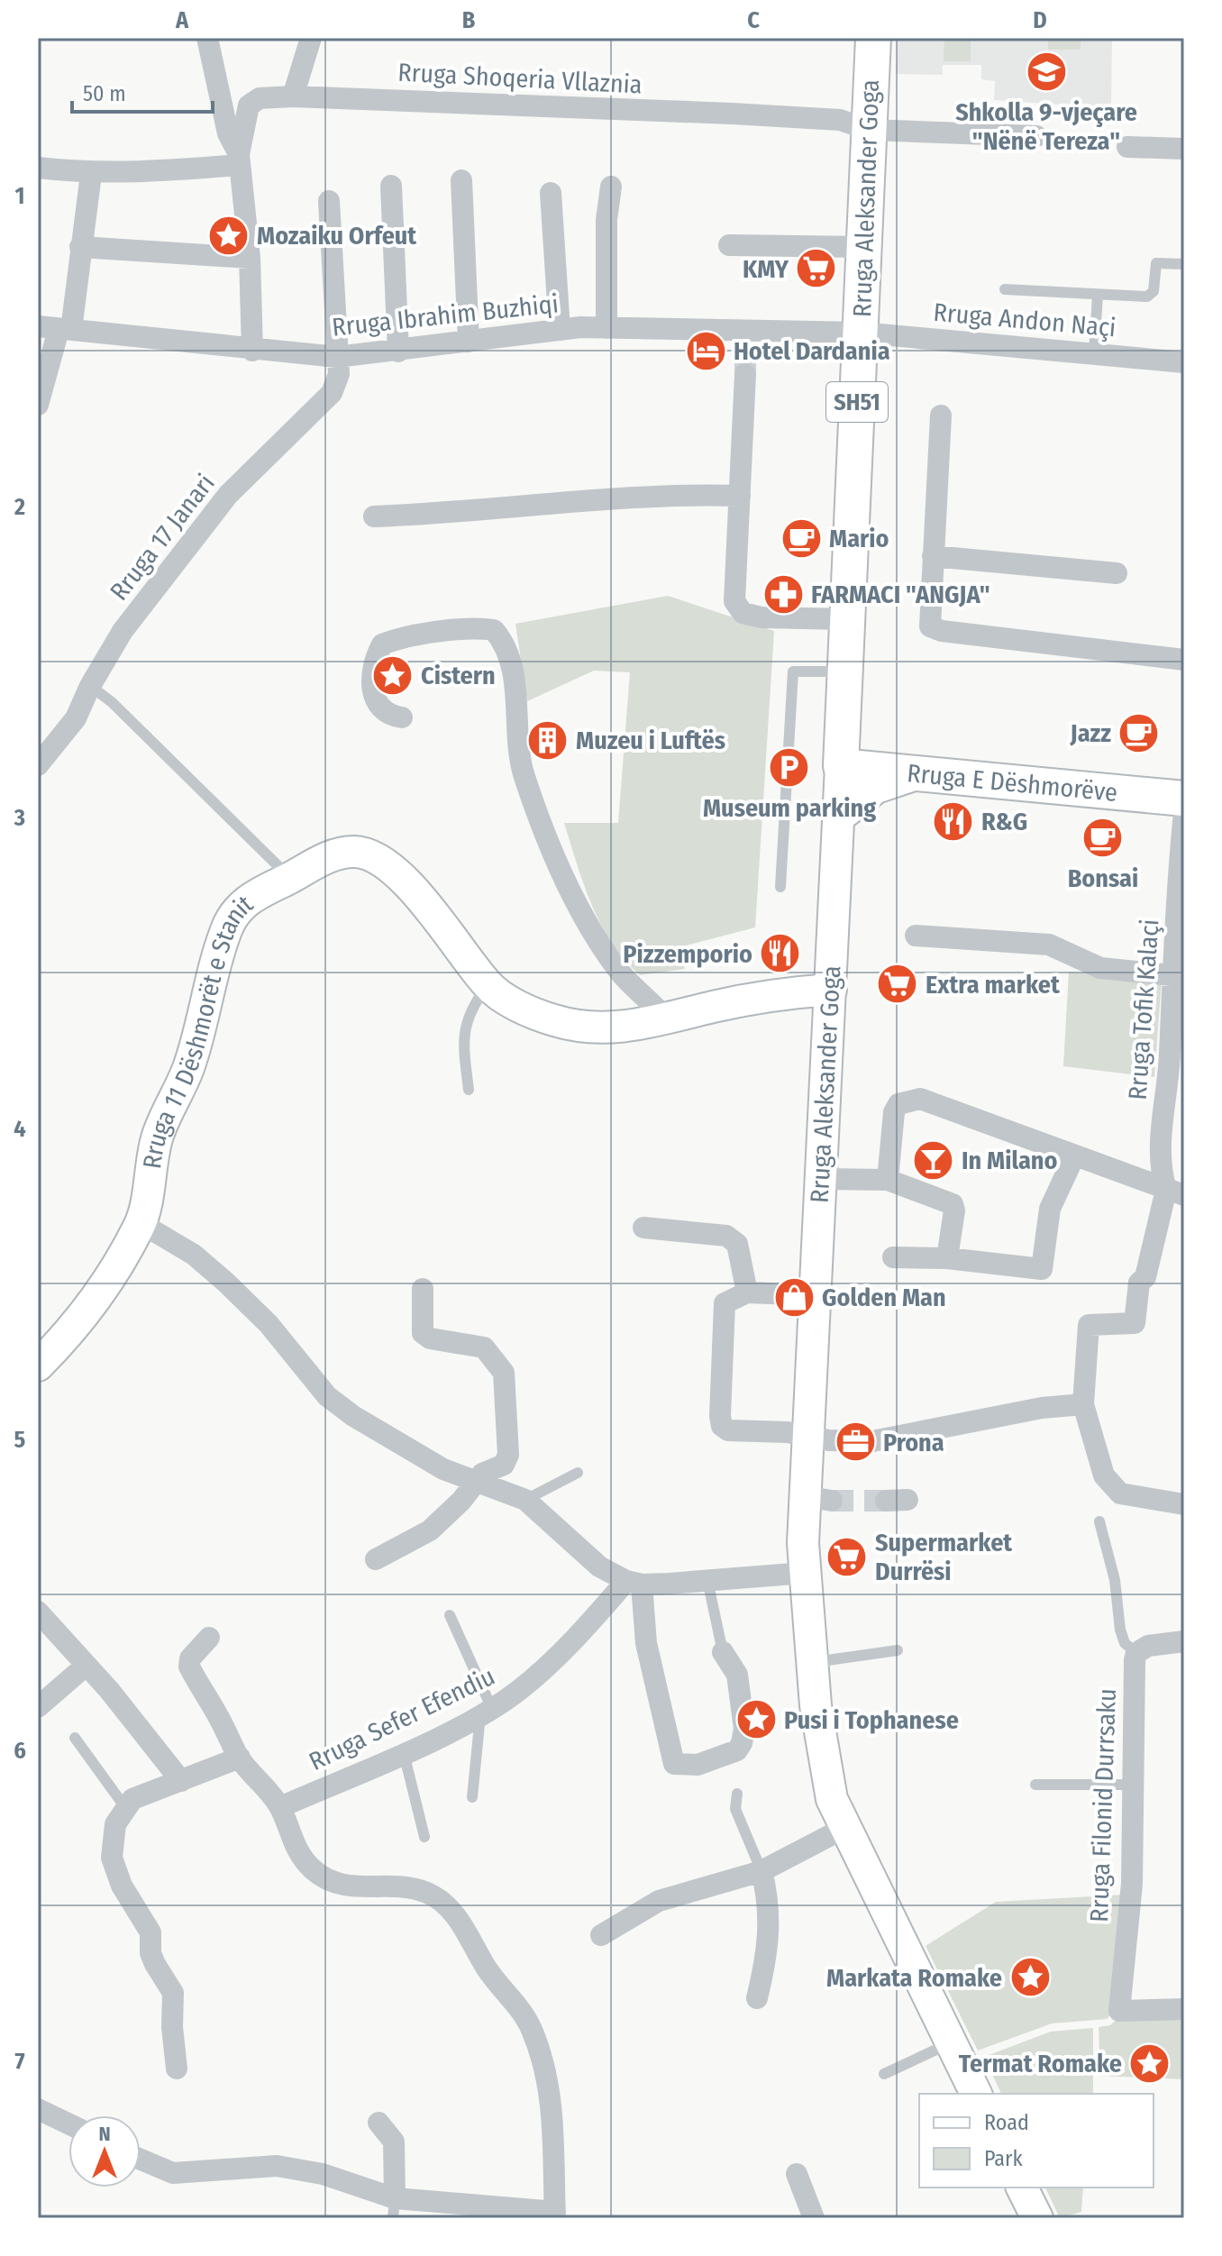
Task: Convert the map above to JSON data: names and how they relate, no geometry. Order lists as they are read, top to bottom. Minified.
{"streets":{"main road":["Rruga Aleksander Goga","SH51","Rruga E Dëshmorëve","Rruga 11 Dëshmorët e Stanit"],"street":["Rruga Shoqeria Vllaznia","Rruga Ibrahim Buzhiqi","Rruga Andon Naçi","Rruga 17 Janari","Rruga Tofik Kalaçi","Rruga Sefer Efendiu","Rruga Filonid Durrsaku"]},"crossings":[["Rruga Shoqeria Vllaznia","Rruga Aleksander Goga"],["Rruga Shoqeria Vllaznia","Rruga Ibrahim Buzhiqi"],["Rruga Aleksander Goga","Rruga Ibrahim Buzhiqi"],["Rruga Aleksander Goga","Rruga Andon Naçi"],["Rruga Aleksander Goga","Rruga E Dëshmorëve"],["Rruga Aleksander Goga","Rruga 11 Dëshmorët e Stanit"],["Rruga Ibrahim Buzhiqi","Rruga Andon Naçi"],["Rruga Ibrahim Buzhiqi","Rruga 17 Janari"]],"places":{"school or university":["Shkolla 9-vjeçare \"Nënë Tereza\""],"place":["Mozaiku Orfeut","Cistern","Pusi i Tophanese","Markata Romake","Termat Romake"],"supermarket":["KMY","Extra market","Supermarket Durrësi"],"hotel":["Hotel Dardania"],"cafe":["Mario","Jazz","Bonsai"],"pharmacy":["FARMACI \"ANGJA\""],"building":["Muzeu i Luftës"],"parking":["Museum parking"],"restaurant":["R&G","Pizzemporio"],"bar":["In Milano"],"shop":["Golden Man"],"office":["Prona"]},"legend":["Road","Park"],"scale_bar":"50 m","north":"top","grid":{"columns":["A","B","C","D"],"rows":["1","2","3","4","5","6","7"]}}
